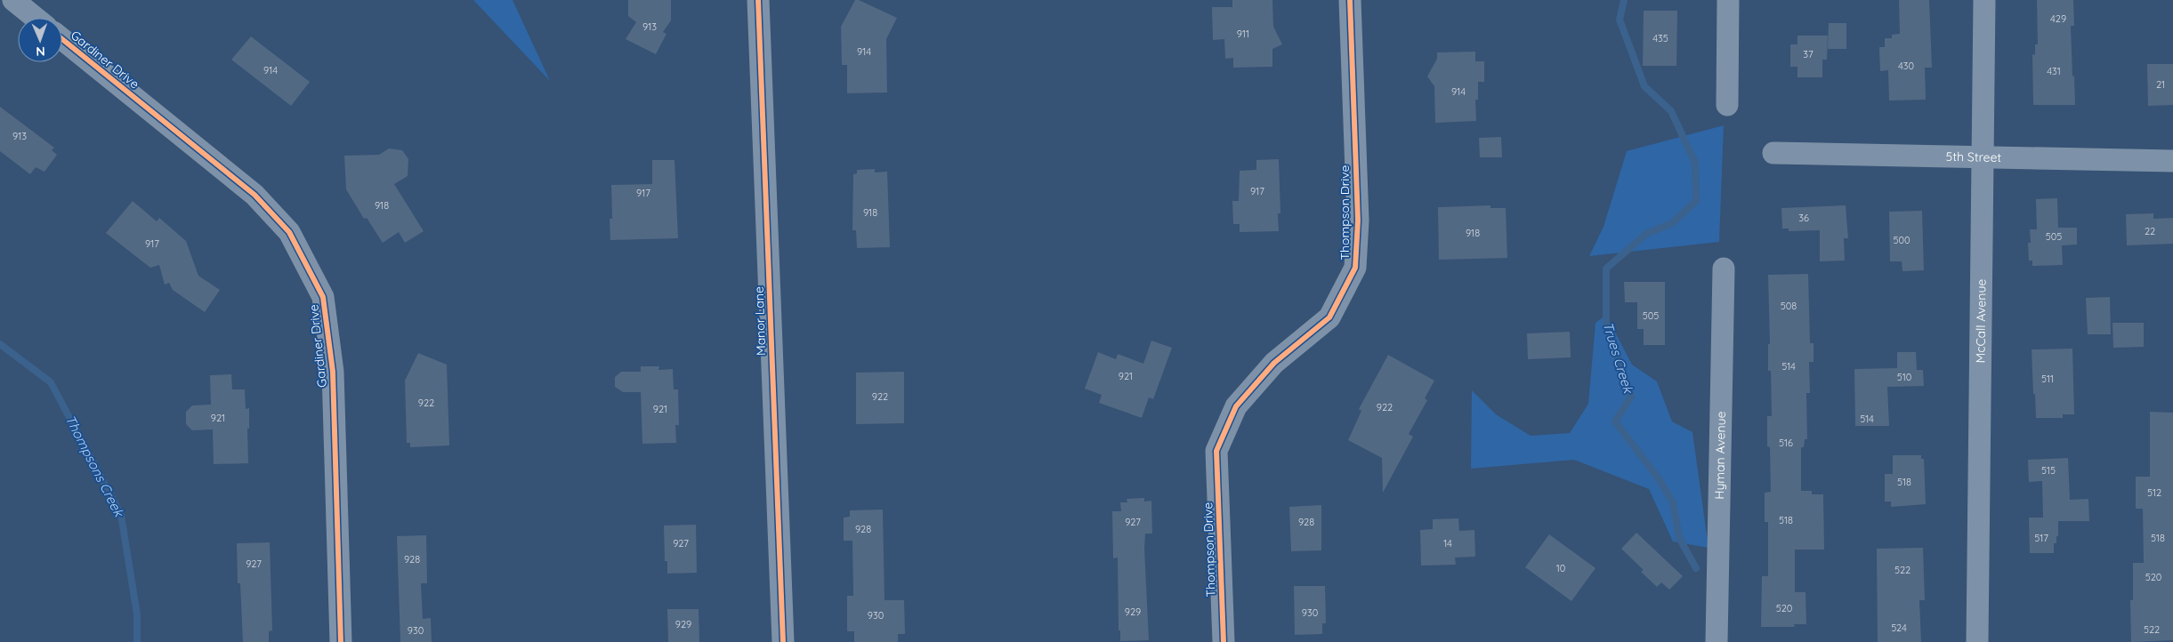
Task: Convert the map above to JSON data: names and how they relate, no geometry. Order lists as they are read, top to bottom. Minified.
{"streets":{"street":["Gardiner Drive","5th Street","Thompson Drive","Manor Lane","McCall Avenue","Hyman Avenue"]},"crossings":[["5th Street","McCall Avenue"]],"water":["Trues Creek","Thompsons Creek"],"house_numbers":["429","913","911","435","914","37","430","914","431","21","914","913","917","917","918","918","36","22","918","505","500","917","508","505","514","921","510","511","922","922","922","921","921","514","516","515","518","512","518","927","928","928","517","518","927","14","928","927","10","522","520","520","929","930","930","929","524","522","930"],"north":"bottom"}
